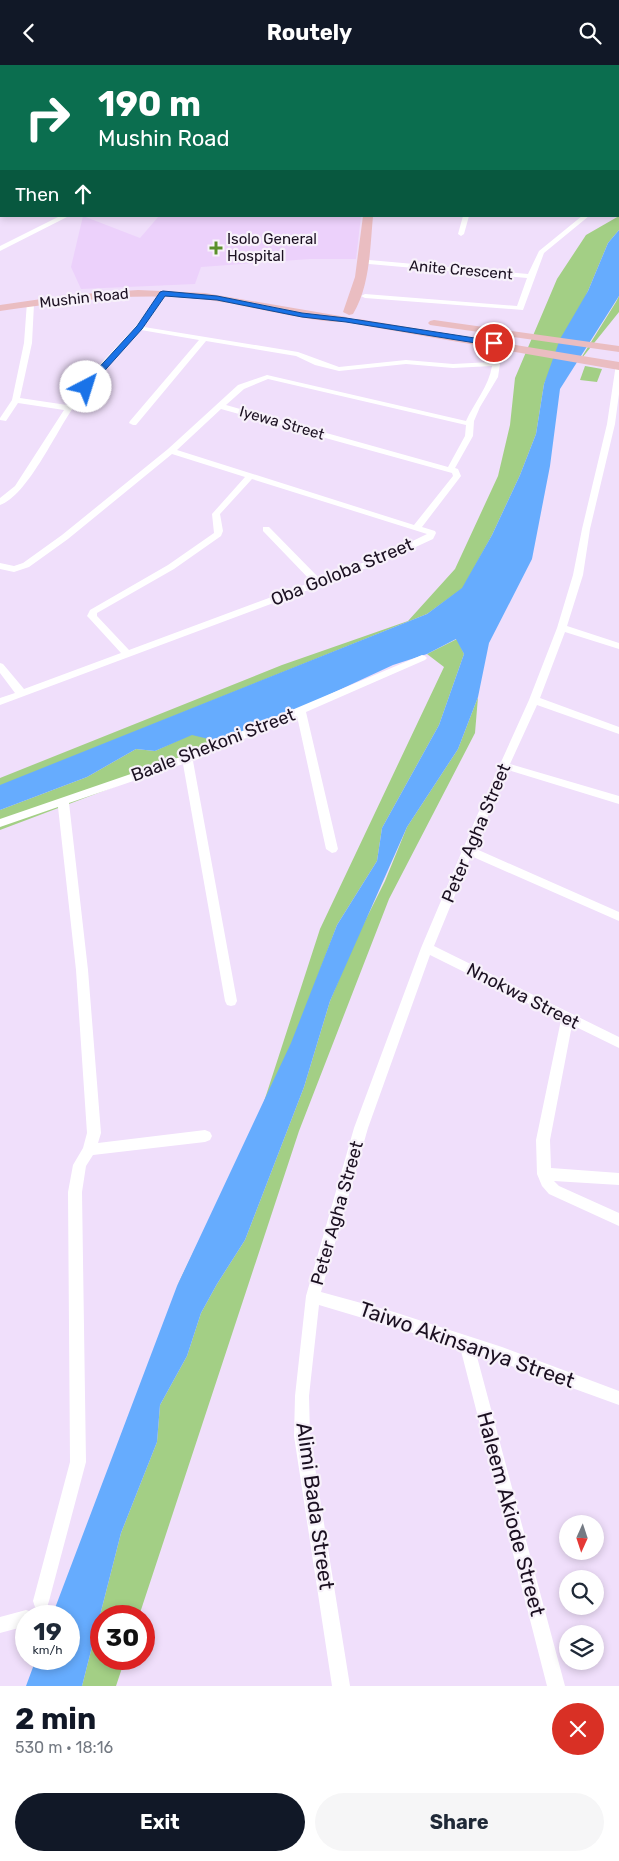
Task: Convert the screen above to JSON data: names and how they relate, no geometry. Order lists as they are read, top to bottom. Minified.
{"streets":{"main road":["Mushin Road"],"street":["Anite Crescent","Iyewa Street","Oba Goloba Street","Baale Shekoni Street","Peter Agha Street","Nnokwa Street","Taiwo Akinsanya Street","Alimi Bada Street","Haleem Akiode Street"]},"crossings":[["Iyewa Street","Oba Goloba Street"],["Peter Agha Street","Nnokwa Street"],["Peter Agha Street","Taiwo Akinsanya Street"],["Peter Agha Street","Alimi Bada Street"],["Taiwo Akinsanya Street","Alimi Bada Street"],["Taiwo Akinsanya Street","Haleem Akiode Street"]],"places":{"health":["Isolo General Hospital"]},"north":"bottom","page":{"header":"Routely","turn":["190 m","Mushin Road"],"then":"Then","speed":"19 km/h","limit":"30","heading":["2 min","530 m · 18:16"],"buttons":["Exit","Share"]}}
